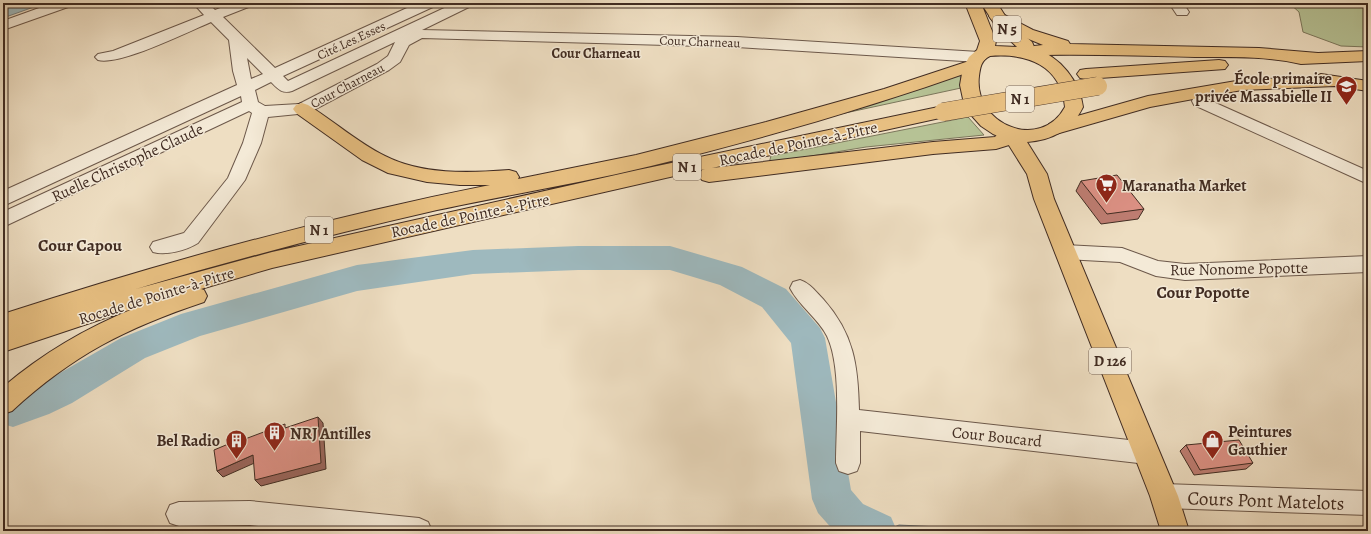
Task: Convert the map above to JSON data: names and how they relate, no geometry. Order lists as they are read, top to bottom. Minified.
{"streets":{"main road":["N 5","N 1","Rocade de Pointe-à-Pitre","D 126"],"street":["Cité Les Esses","Cour Charneau","Ruelle Christophe Claude","Rue Nonome Popotte","Cour Boucard","Cours Pont Matelots"]},"crossings":[["N 5","Cour Charneau"],["N 5","D 126"],["Cité Les Esses","Ruelle Christophe Claude"],["Cour Charneau","D 126"],["N 1","Rocade de Pointe-à-Pitre"],["Rue Nonome Popotte","D 126"],["D 126","Cour Boucard"],["D 126","Cours Pont Matelots"]],"districts":["Cour Charneau","Cour Capou","Cour Popotte"],"places":{"school or university":["École primaire privée Massabielle II"],"supermarket":["Maranatha Market"],"building":["NRJ Antilles","Bel Radio"],"shop":["Peintures Gauthier"]}}
